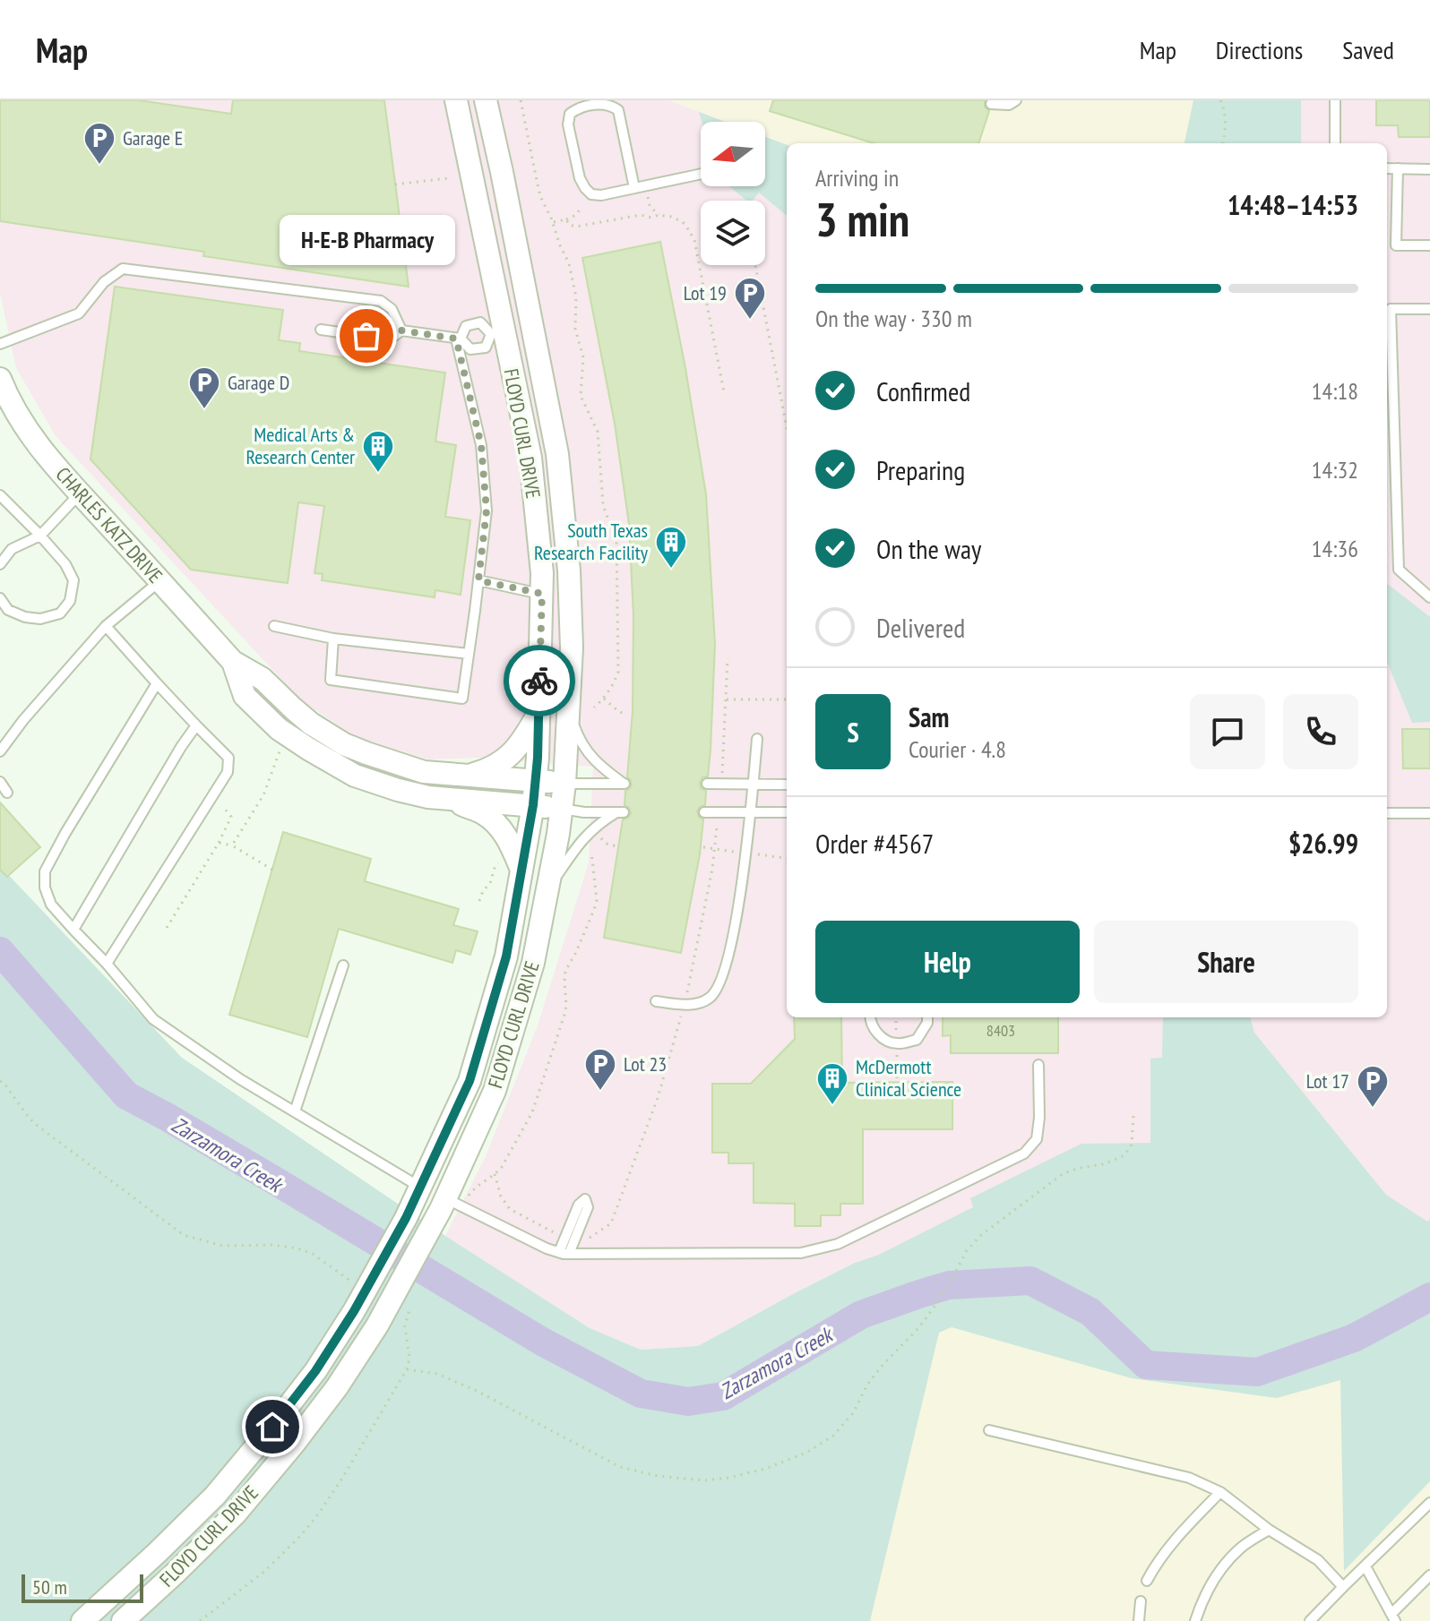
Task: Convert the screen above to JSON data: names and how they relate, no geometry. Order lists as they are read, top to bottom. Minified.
{"streets":{"street":["FLOYD CURL DRIVE","CHARLES KATZ DRIVE"]},"crossings":[["FLOYD CURL DRIVE","CHARLES KATZ DRIVE"]],"water":["Zarzamora Creek"],"places":{"parking":["Garage E","Lot 19","Garage D","Lot 23","Lot 17"],"other":["H-E-B Pharmacy"],"building":["Medical Arts & Research Center","South Texas Research Facility","McDermott Clinical Science"]},"house_numbers":["8403"],"scale_bar":"50 m","north":"left","page":{"header":"Map","nav":["Map","Directions","Saved"],"heading":["3 min","Arriving in","14:48–14:53"],"panel":["Sam","Courier · 4.8","Order #4567","$26.99"],"bubble":"H-E-B Pharmacy","bar":"On the way · 330 m","list":[["Confirmed","14:18"],["Preparing","14:32"],["On the way","14:36"],"Delivered"],"round":"S","buttons":["Help","Share"],"scale":"50 m"}}
